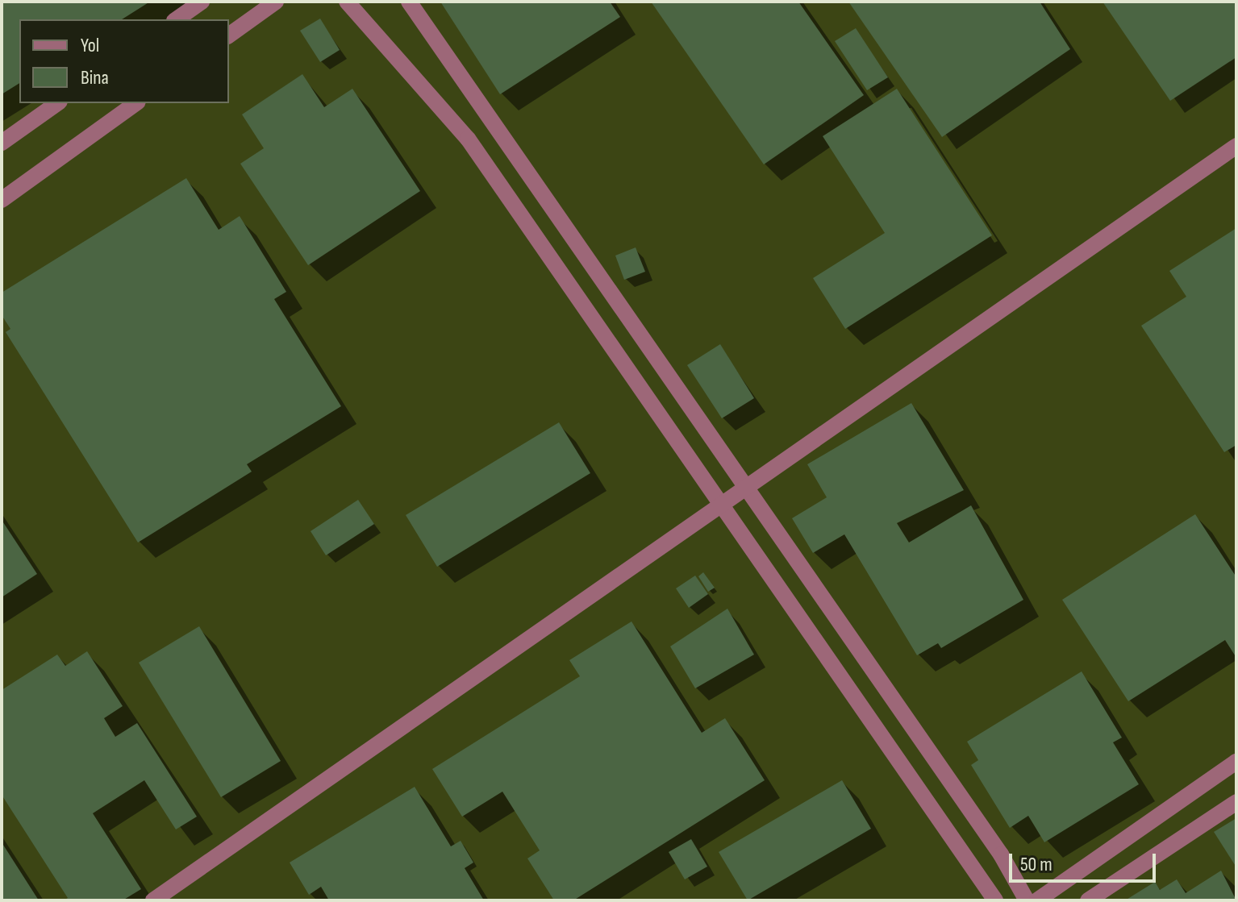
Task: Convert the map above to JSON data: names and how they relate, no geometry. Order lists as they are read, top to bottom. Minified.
{"legend":["Yol","Bina"],"scale_bar":"50 m"}
